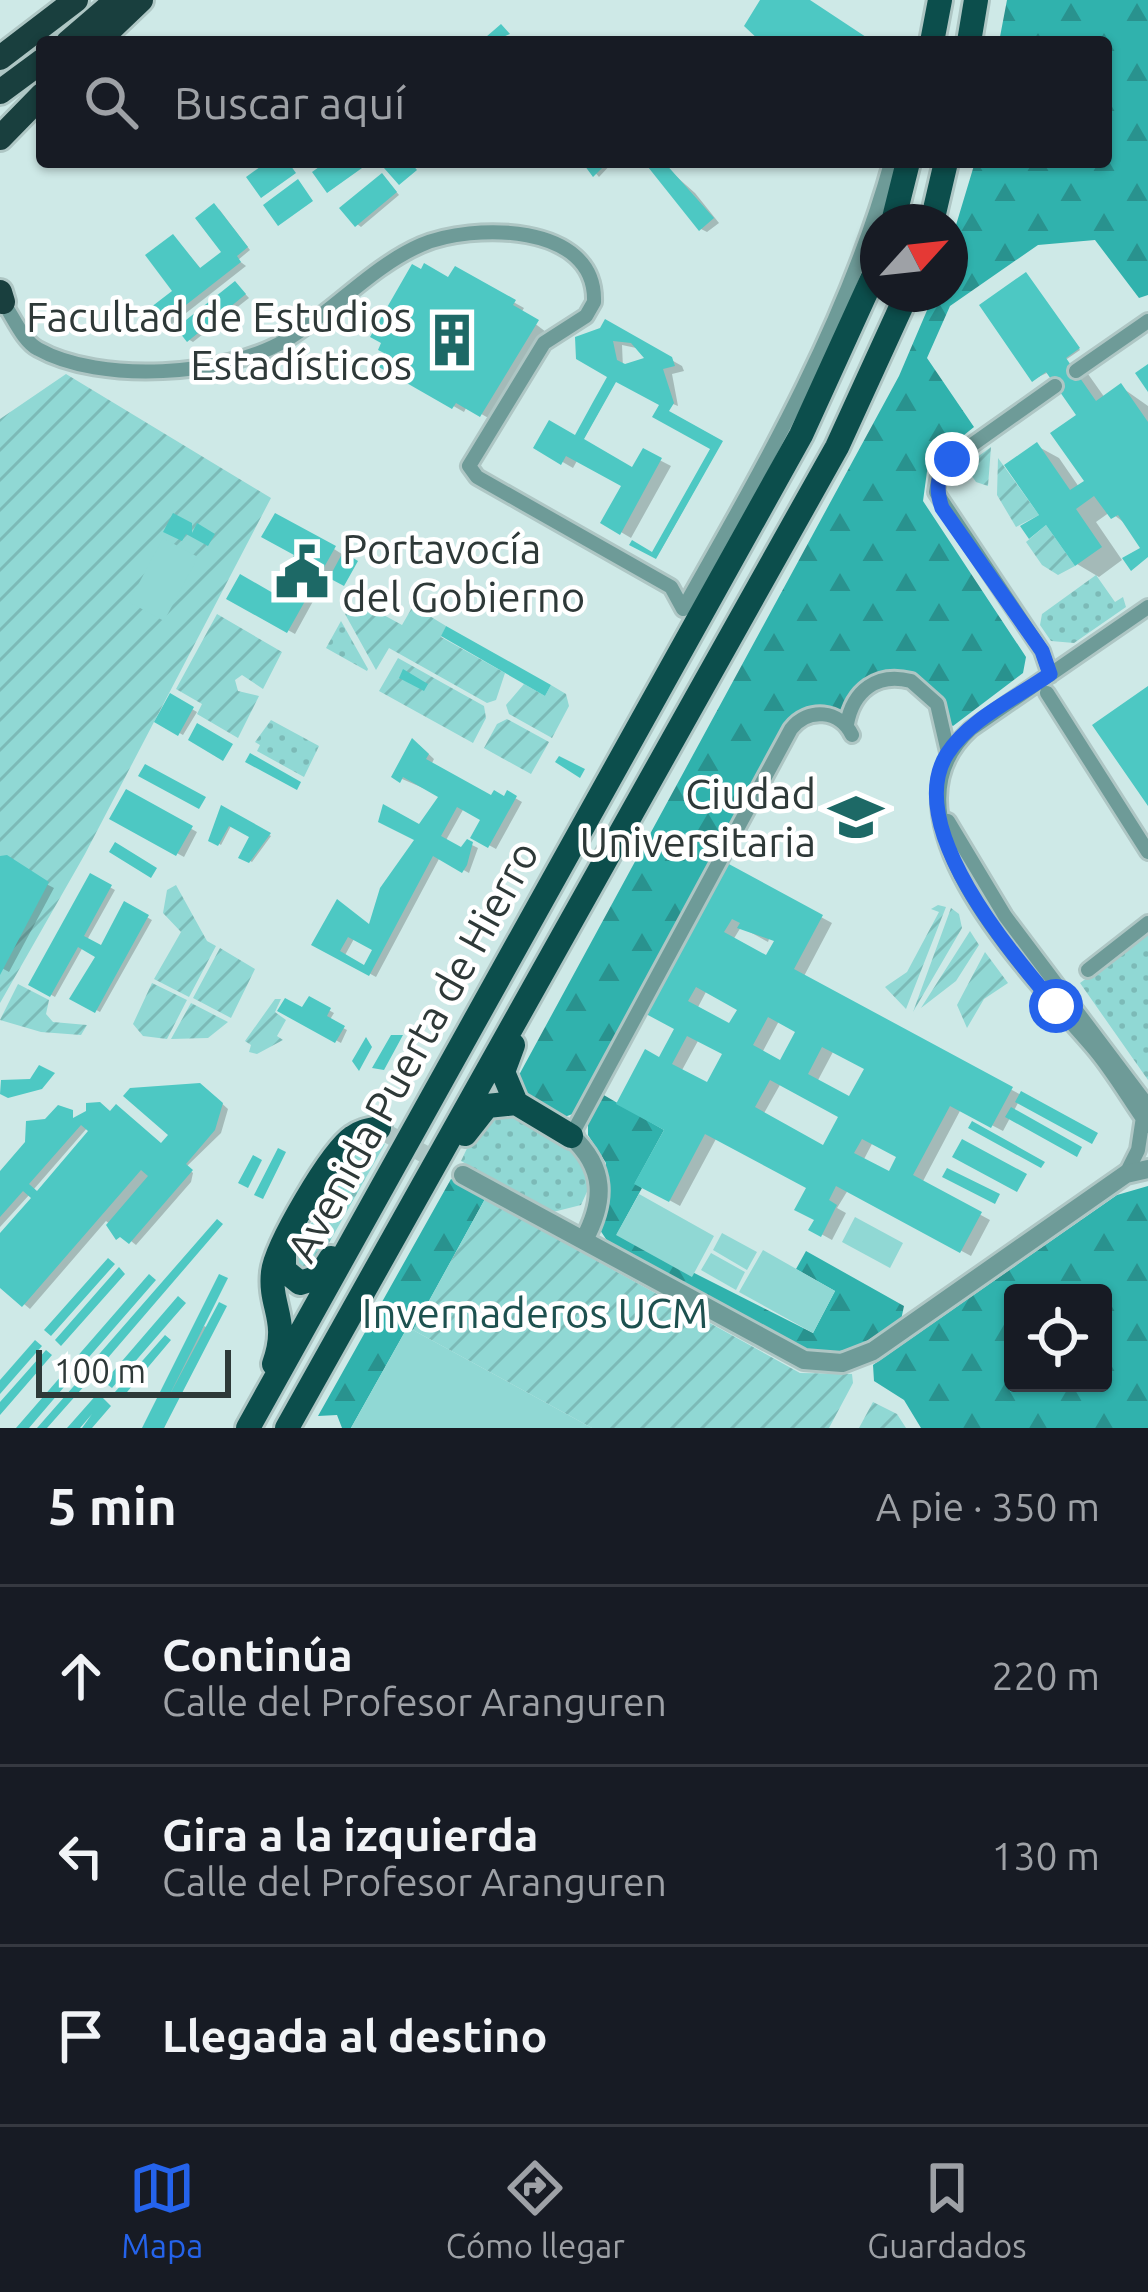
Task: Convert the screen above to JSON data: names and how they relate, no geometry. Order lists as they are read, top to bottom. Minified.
{"streets":{"highway":["Avenida Puerta de Hierro"]},"parks":["Invernaderos UCM"],"places":{"building":["Facultad de Estudios Estadísticos"],"public building":["Portavocía del Gobierno"],"school or university":["Ciudad Universitaria"]},"scale_bar":"100 m","north":"top right","page":{"search":"Buscar aquí","scale":"100 m","heading":["5 min","A pie · 350 m"],"list":[["Continúa","Calle del Profesor Aranguren","220 m"],["Gira a la izquierda","Calle del Profesor Aranguren","130 m"],"Llegada al destino"],"nav":["Mapa","Cómo llegar","Guardados"]}}
